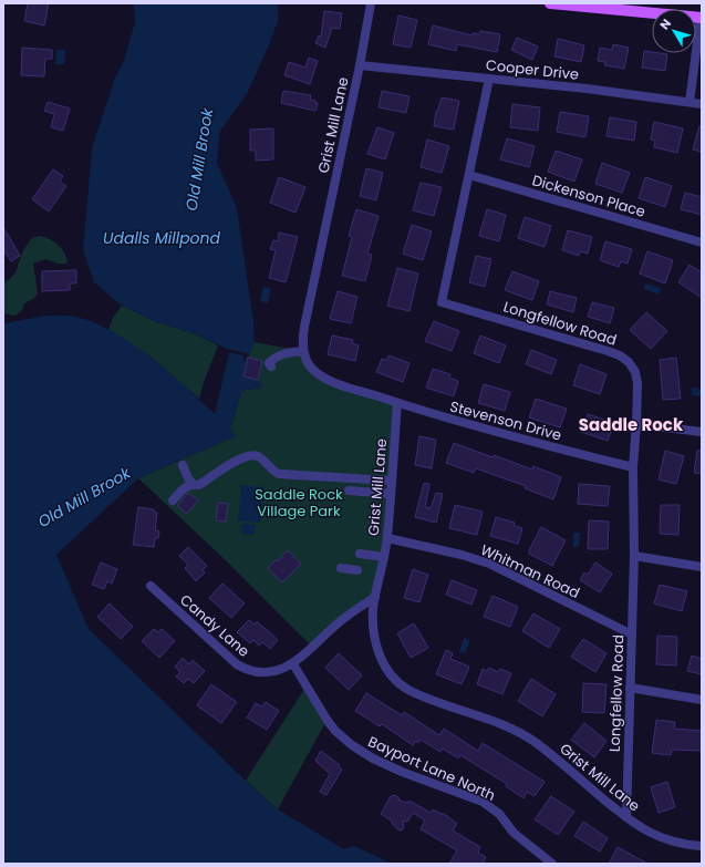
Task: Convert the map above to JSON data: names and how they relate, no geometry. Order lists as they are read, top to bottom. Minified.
{"streets":{"street":["Cooper Drive","Grist Mill Lane","Dickenson Place","Longfellow Road","Stevenson Drive","Whitman Road","Candy Lane","Bayport Lane North"]},"crossings":[["Cooper Drive","Grist Mill Lane"],["Cooper Drive","Longfellow Road"],["Grist Mill Lane","Longfellow Road"],["Grist Mill Lane","Stevenson Drive"],["Grist Mill Lane","Whitman Road"],["Grist Mill Lane","Candy Lane"],["Dickenson Place","Longfellow Road"],["Longfellow Road","Stevenson Drive"],["Longfellow Road","Whitman Road"],["Candy Lane","Bayport Lane North"]],"districts":["Saddle Rock"],"water":["Old Mill Brook","Udalls Millpond"],"parks":["Saddle Rock Village Park"],"north":"top left"}
